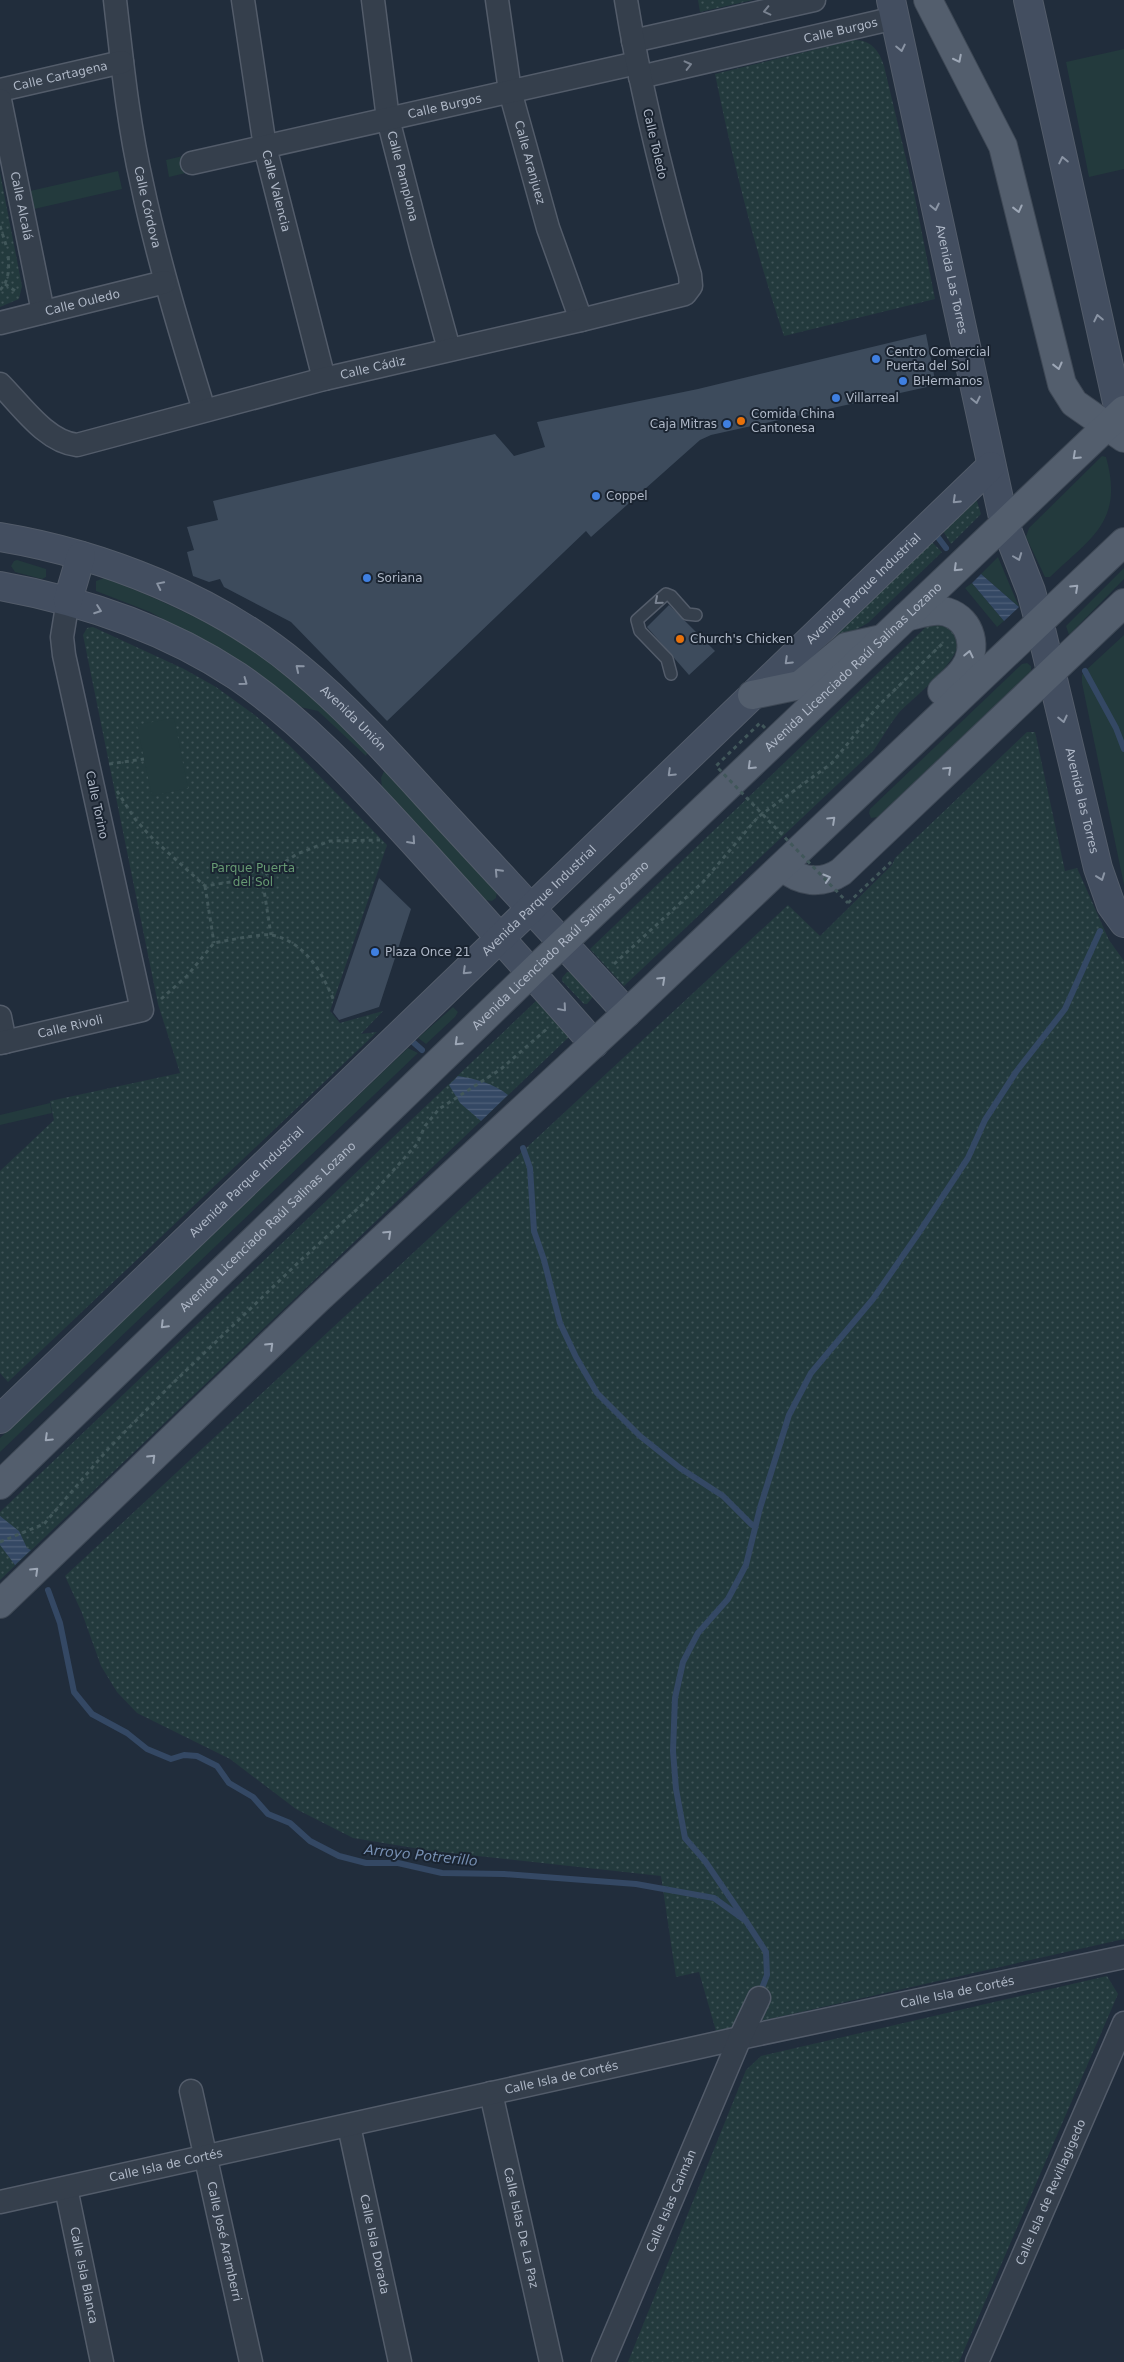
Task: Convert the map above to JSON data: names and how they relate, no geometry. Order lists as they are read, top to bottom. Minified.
{"streets":{"main road":["Avenida Licenciado Raúl Salinas Lozano"],"street":["Calle Burgos","Calle Cartagena","Calle Toledo","Calle Aranjuez","Calle Pamplona","Calle Valencia","Calle Alcalá","Calle Córdova","Avenida Las Torres","Calle Ouledo","Calle Cádiz","Avenida Parque Industrial","Avenida Unión","Avenida las Torres","Calle Torino","Calle Rivoli","Calle Isla de Cortés","Calle Isla de Revillagigedo","Calle Islas Caimán","Calle Islas De La Paz","Calle José Aramberri","Calle Isla Dorada","Calle Isla Blanca"]},"crossings":[["Calle Burgos","Calle Toledo"],["Calle Burgos","Calle Aranjuez"],["Calle Burgos","Calle Pamplona"],["Calle Burgos","Calle Valencia"],["Calle Burgos","Avenida Las Torres"],["Calle Cartagena","Calle Córdova"],["Calle Toledo","Calle Cádiz"],["Calle Aranjuez","Calle Cádiz"],["Calle Pamplona","Calle Cádiz"],["Calle Valencia","Calle Cádiz"],["Calle Alcalá","Calle Ouledo"],["Calle Córdova","Calle Ouledo"],["Calle Córdova","Calle Cádiz"],["Avenida Las Torres","Avenida Parque Industrial"],["Avenida Las Torres","Avenida Licenciado Raúl Salinas Lozano"],["Avenida Las Torres","Avenida las Torres"],["Avenida Parque Industrial","Avenida Unión"],["Avenida Licenciado Raúl Salinas Lozano","Avenida Unión"],["Calle Torino","Calle Rivoli"],["Calle Isla de Cortés","Calle Islas Caimán"],["Calle Isla de Cortés","Calle Islas De La Paz"],["Calle Isla de Cortés","Calle José Aramberri"],["Calle Isla de Cortés","Calle Isla Dorada"],["Calle Isla de Cortés","Calle Isla Blanca"]],"one_way":["Avenida Parque Industrial","Avenida las Torres"],"water":["Arroyo Potrerillo"],"parks":["Parque Puerta del Sol"],"places":["Centro Comercial Puerta del Sol","BHermanos","Villarreal","Comida China Cantonesa","Caja Mitras","Coppel","Soriana","Church's Chicken","Plaza Once 21"]}
